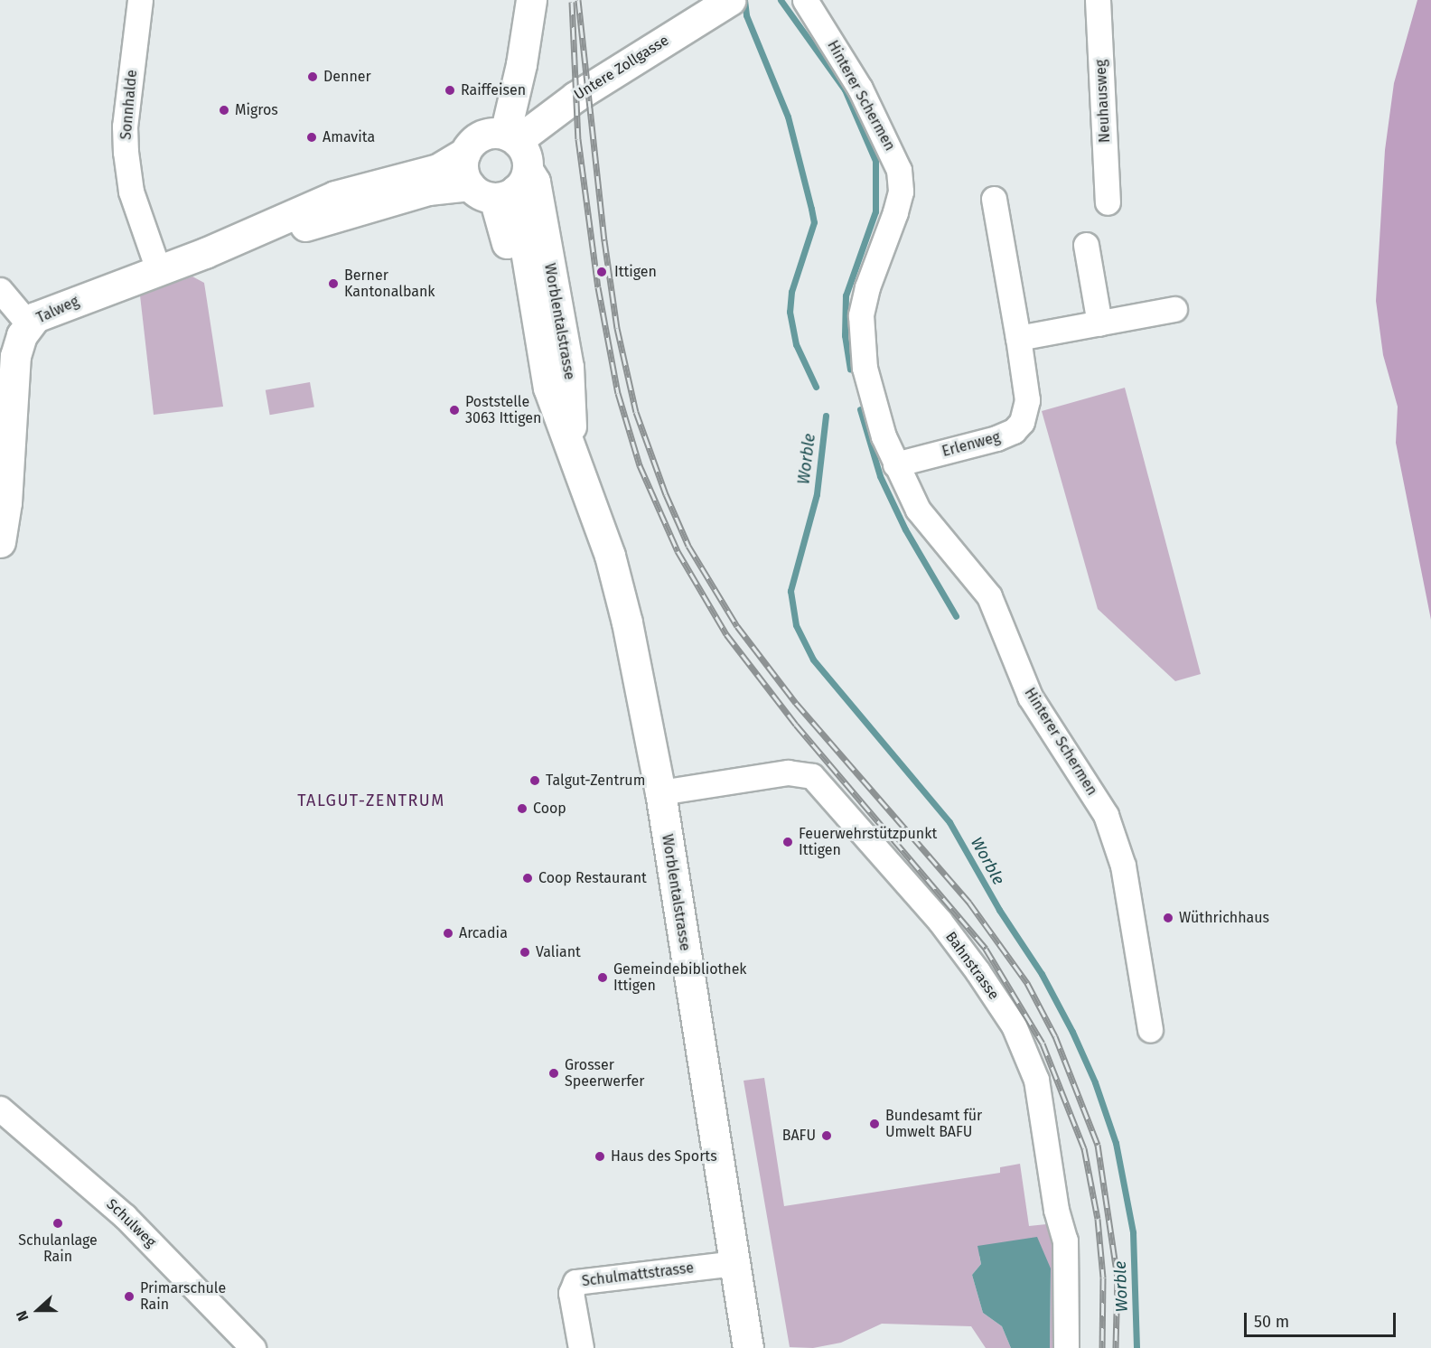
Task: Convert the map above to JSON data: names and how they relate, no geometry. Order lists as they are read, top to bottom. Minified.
{"streets":{"main road":["Untere Zollgasse","Talweg","Worblentalstrasse"],"street":["Hinterer Schermen","Neuhausweg","Sonnhalde","Erlenweg","Bahnstrasse","Schulweg","Schulmattstrasse"]},"crossings":[["Untere Zollgasse","Talweg"],["Hinterer Schermen","Erlenweg"],["Sonnhalde","Talweg"],["Talweg","Worblentalstrasse"],["Worblentalstrasse","Bahnstrasse"],["Worblentalstrasse","Schulmattstrasse"]],"districts":["TALGUT-ZENTRUM"],"water":["Worble"],"places":["Denner","Raiffeisen","Migros","Amavita","Ittigen","Berner Kantonalbank","Poststelle 3063 Ittigen","Talgut-Zentrum","Coop","Feuerwehrstützpunkt Ittigen","Coop Restaurant","Wüthrichhaus","Arcadia","Valiant","Gemeindebibliothek Ittigen","Grosser Speerwerfer","Bundesamt für Umwelt BAFU","BAFU","Haus des Sports","Schulanlage Rain","Primarschule Rain"],"scale_bar":"50 m","north":"left"}
